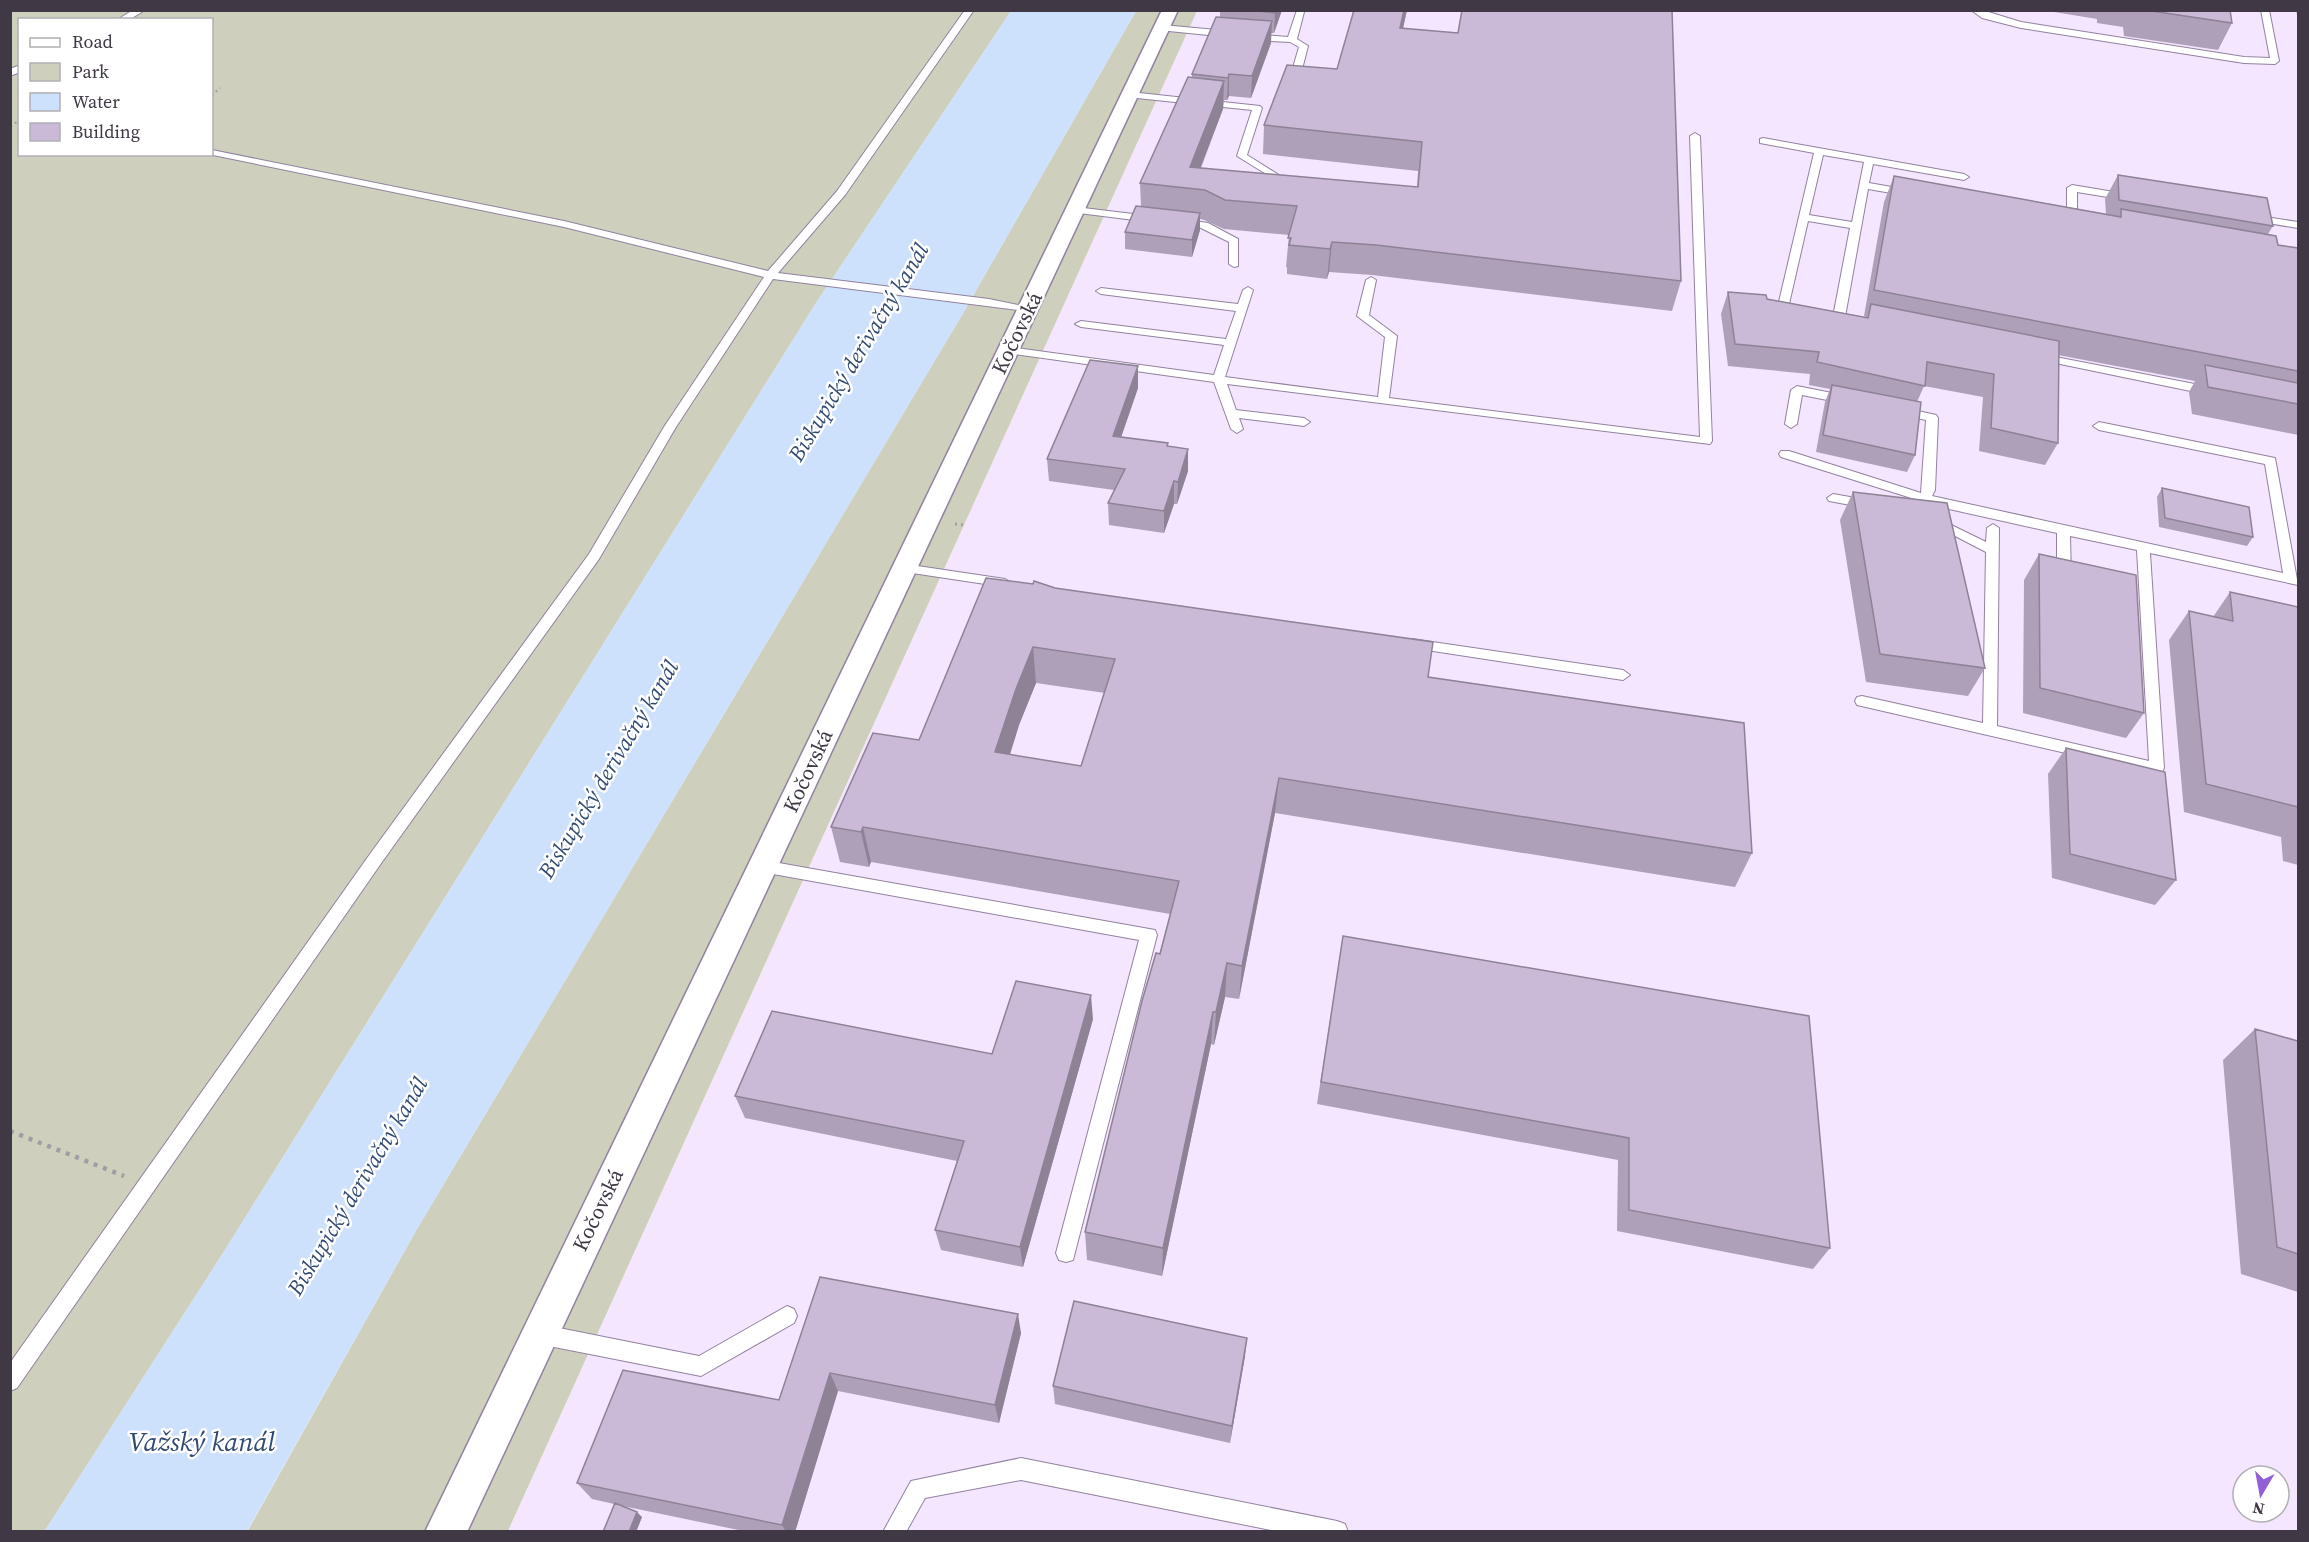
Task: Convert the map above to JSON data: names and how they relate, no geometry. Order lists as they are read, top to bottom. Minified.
{"streets":{"street":["Kočovská"]},"water":["Biskupický derivačný kanál","Važský kanál"],"legend":["Road","Park","Water","Building"],"north":"bottom"}
